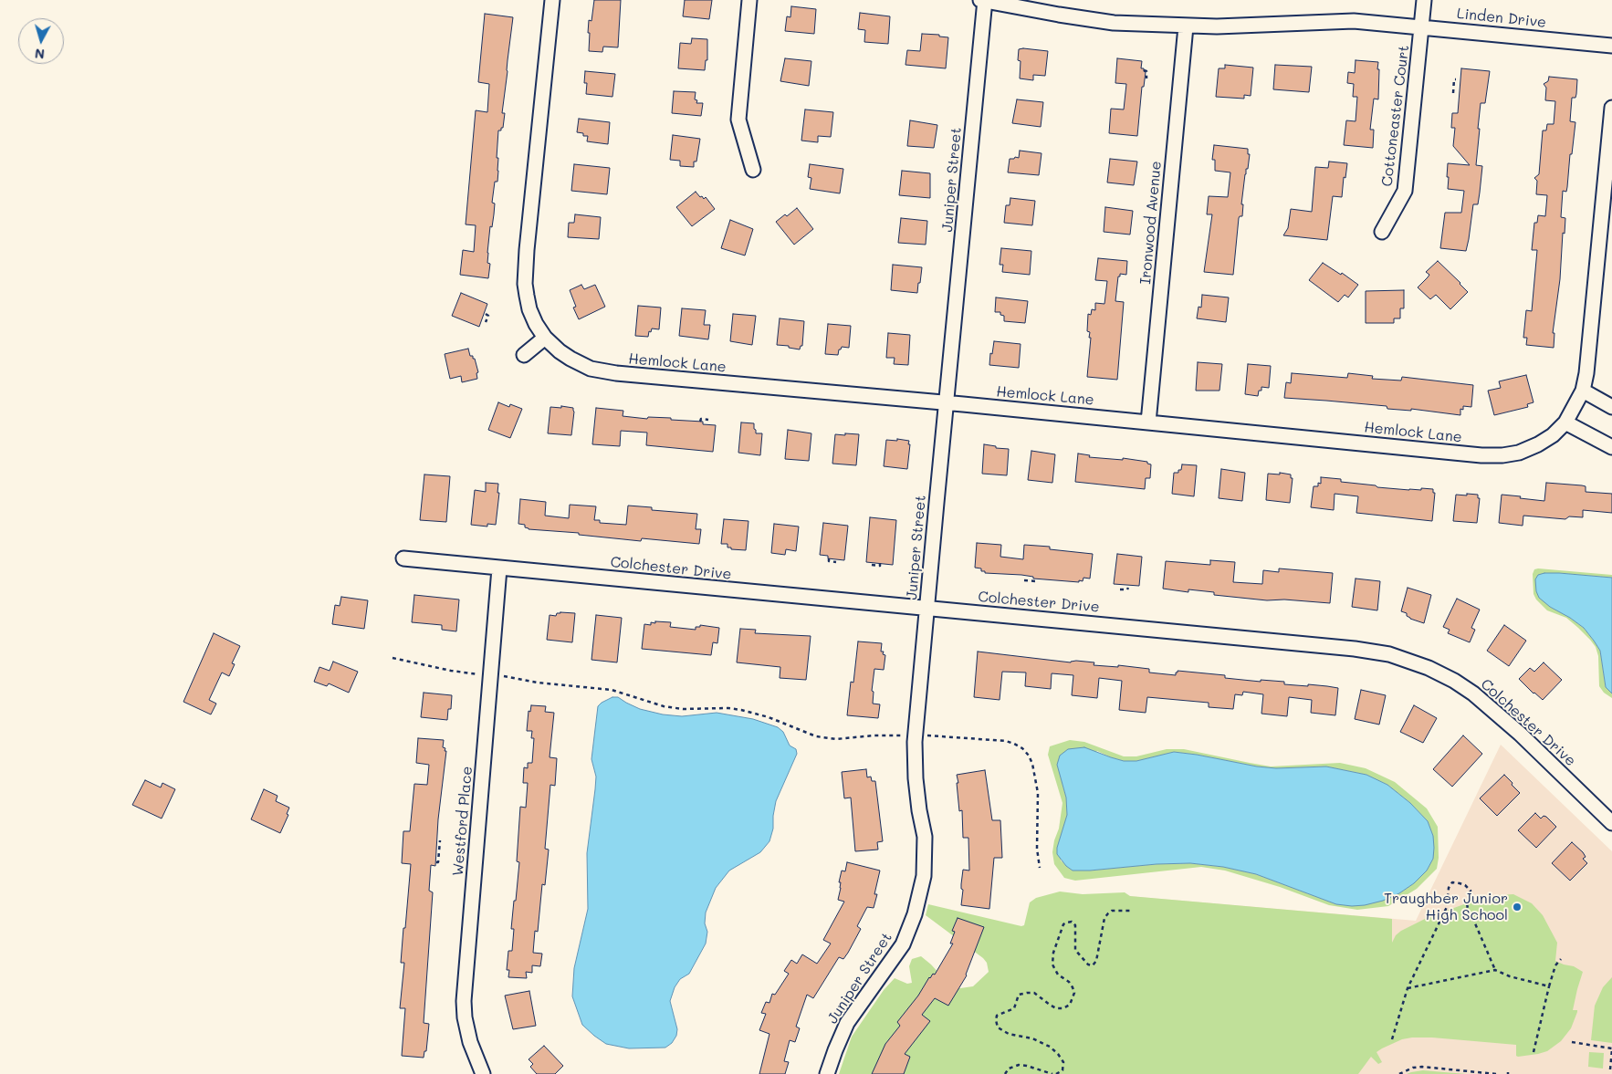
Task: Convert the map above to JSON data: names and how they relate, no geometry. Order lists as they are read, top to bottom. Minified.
{"streets":{"street":["Linden Drive","Cottoneaster Court","Juniper Street","Ironwood Avenue","Hemlock Lane","Colchester Drive","Westford Place"]},"crossings":[["Linden Drive","Cottoneaster Court"],["Linden Drive","Juniper Street"],["Linden Drive","Ironwood Avenue"],["Juniper Street","Hemlock Lane"],["Juniper Street","Colchester Drive"],["Ironwood Avenue","Hemlock Lane"],["Colchester Drive","Westford Place"]],"places":["Traughber Junior High School"],"north":"bottom"}
